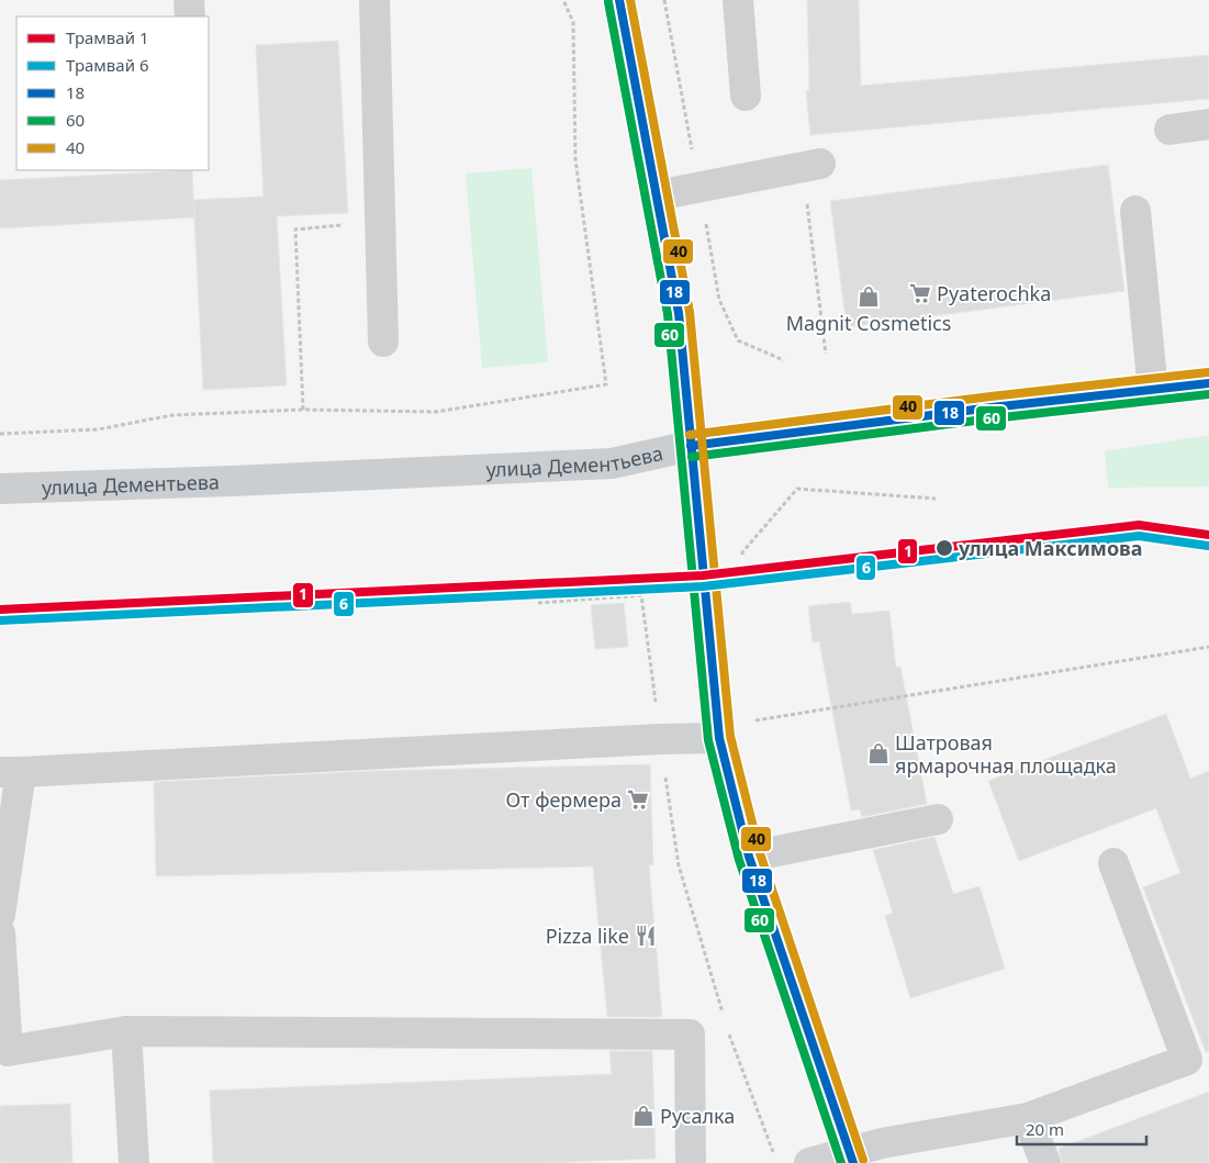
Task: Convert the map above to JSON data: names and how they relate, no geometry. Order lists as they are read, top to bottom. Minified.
{"streets":{"main road":["улица Дементьева"]},"places":{"supermarket":["Pyaterochka","От фермера"],"shop":["Magnit Cosmetics","Шатровая ярмарочная площадка","Русалка"],"other":["улица Максимова"],"restaurant":["Pizza like"]},"lines":["transit line 18","transit line 40","transit line 60","tram line 1","tram line 6"],"legend":["Трамвай 1","Трамвай 6","18","60","40"],"scale_bar":"20 m"}
